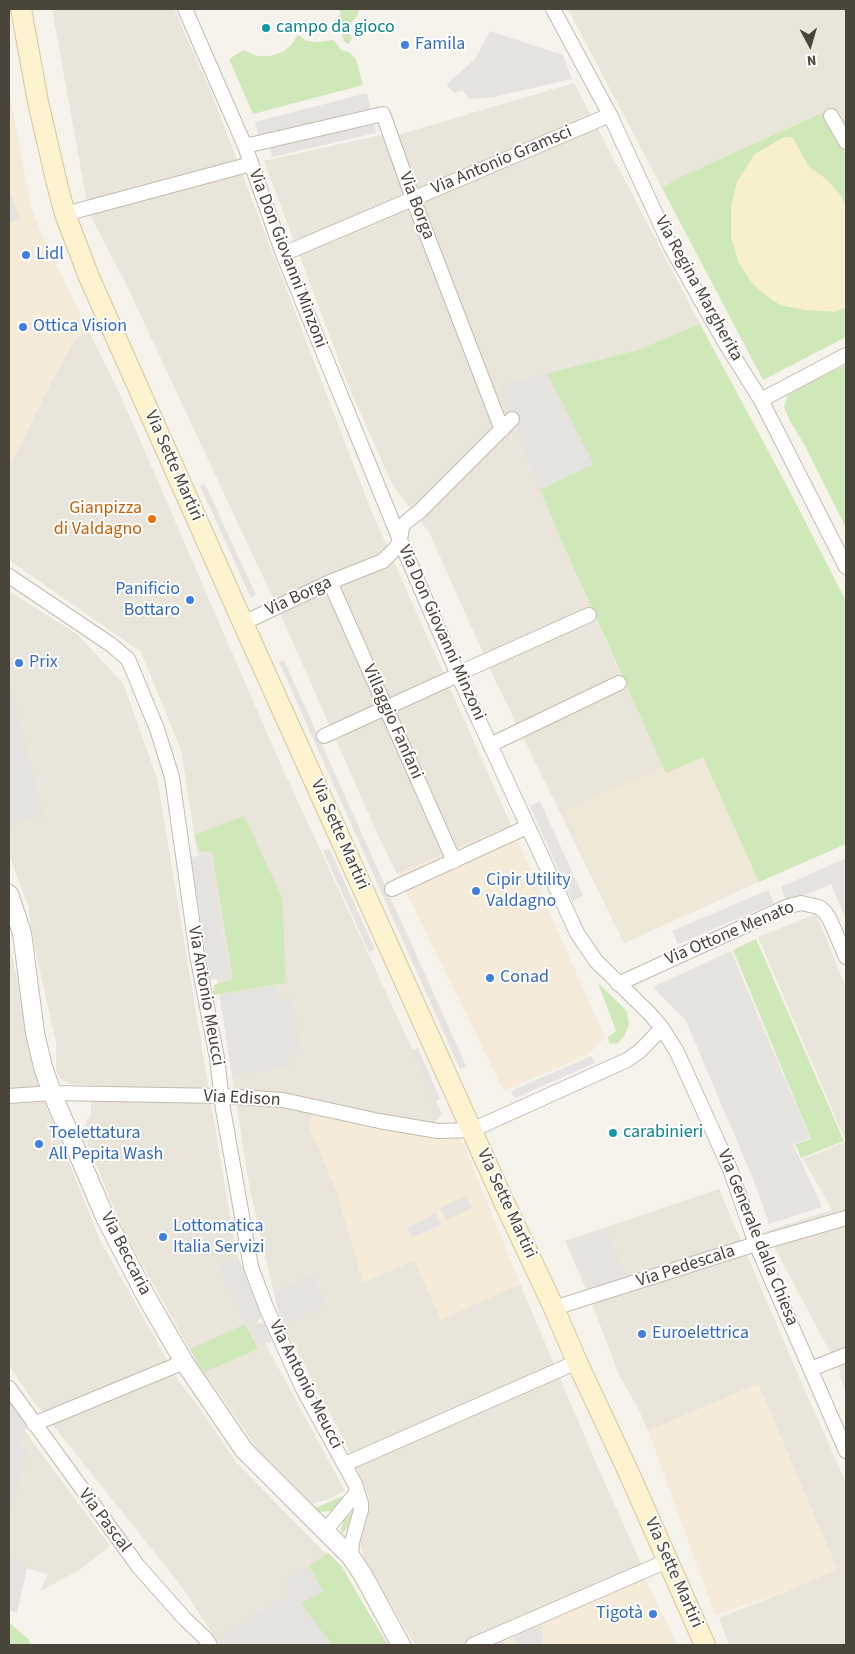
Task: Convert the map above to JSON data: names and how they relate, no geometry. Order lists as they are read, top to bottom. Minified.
{"streets":{"main road":["Via Sette Martiri"],"street":["Via Antonio Gramsci","Via Borga","Via Don Giovanni Minzoni","Via Regina Margherita","Villaggio Fanfani","Via Ottone Menato","Via Antonio Meucci","Via Edison","Via Generale dalla Chiesa","Via Beccaria","Via Pedescala","Via Pascal"]},"crossings":[["Via Antonio Gramsci","Via Borga"],["Via Antonio Gramsci","Via Don Giovanni Minzoni"],["Via Antonio Gramsci","Via Regina Margherita"],["Via Borga","Via Don Giovanni Minzoni"],["Via Borga","Via Sette Martiri"],["Via Borga","Villaggio Fanfani"],["Via Don Giovanni Minzoni","Via Ottone Menato"],["Via Don Giovanni Minzoni","Via Generale dalla Chiesa"],["Via Sette Martiri","Via Antonio Meucci"],["Via Sette Martiri","Via Edison"],["Via Sette Martiri","Via Pedescala"],["Via Antonio Meucci","Via Edison"],["Via Antonio Meucci","Via Beccaria"],["Via Edison","Via Beccaria"],["Via Generale dalla Chiesa","Via Pedescala"]],"places":["campo da gioco","Famila","Lidl","Ottica Vision","Gianpizza di Valdagno","Panificio Bottaro","Prix","Cipir Utility Valdagno","Conad","carabinieri","Toelettatura All Pepita Wash","Lottomatica Italia Servizi","Euroelettrica","Tigotà"],"north":"bottom"}
